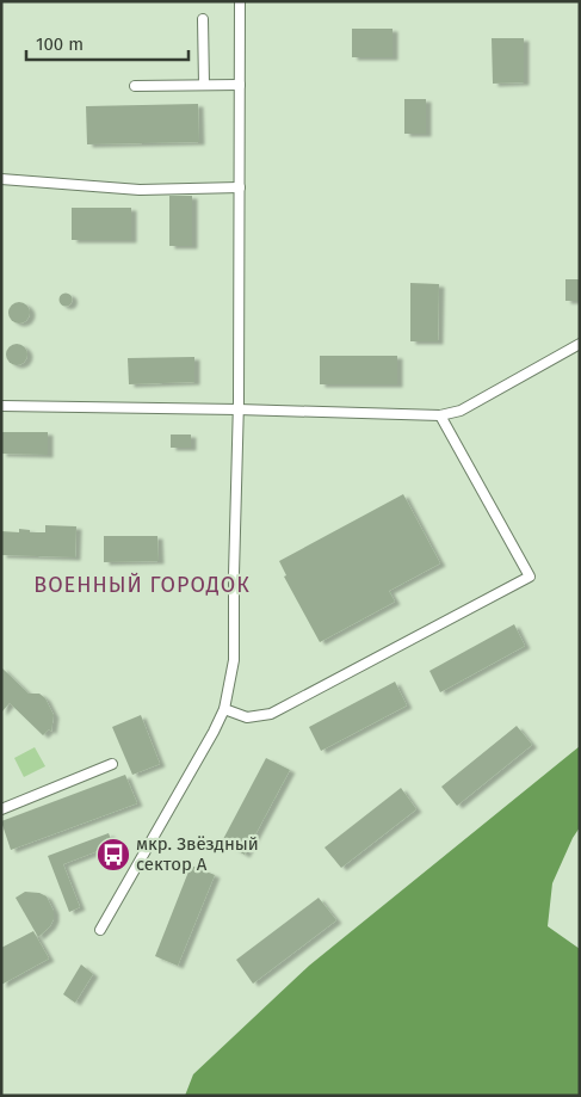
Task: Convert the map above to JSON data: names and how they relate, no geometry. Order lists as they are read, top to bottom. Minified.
{"districts":["ВОЕННЫЙ ГОРОДОК"],"places":{"bus stop":["мкр. Звёздный сектор А"]},"scale_bar":"100 m"}
